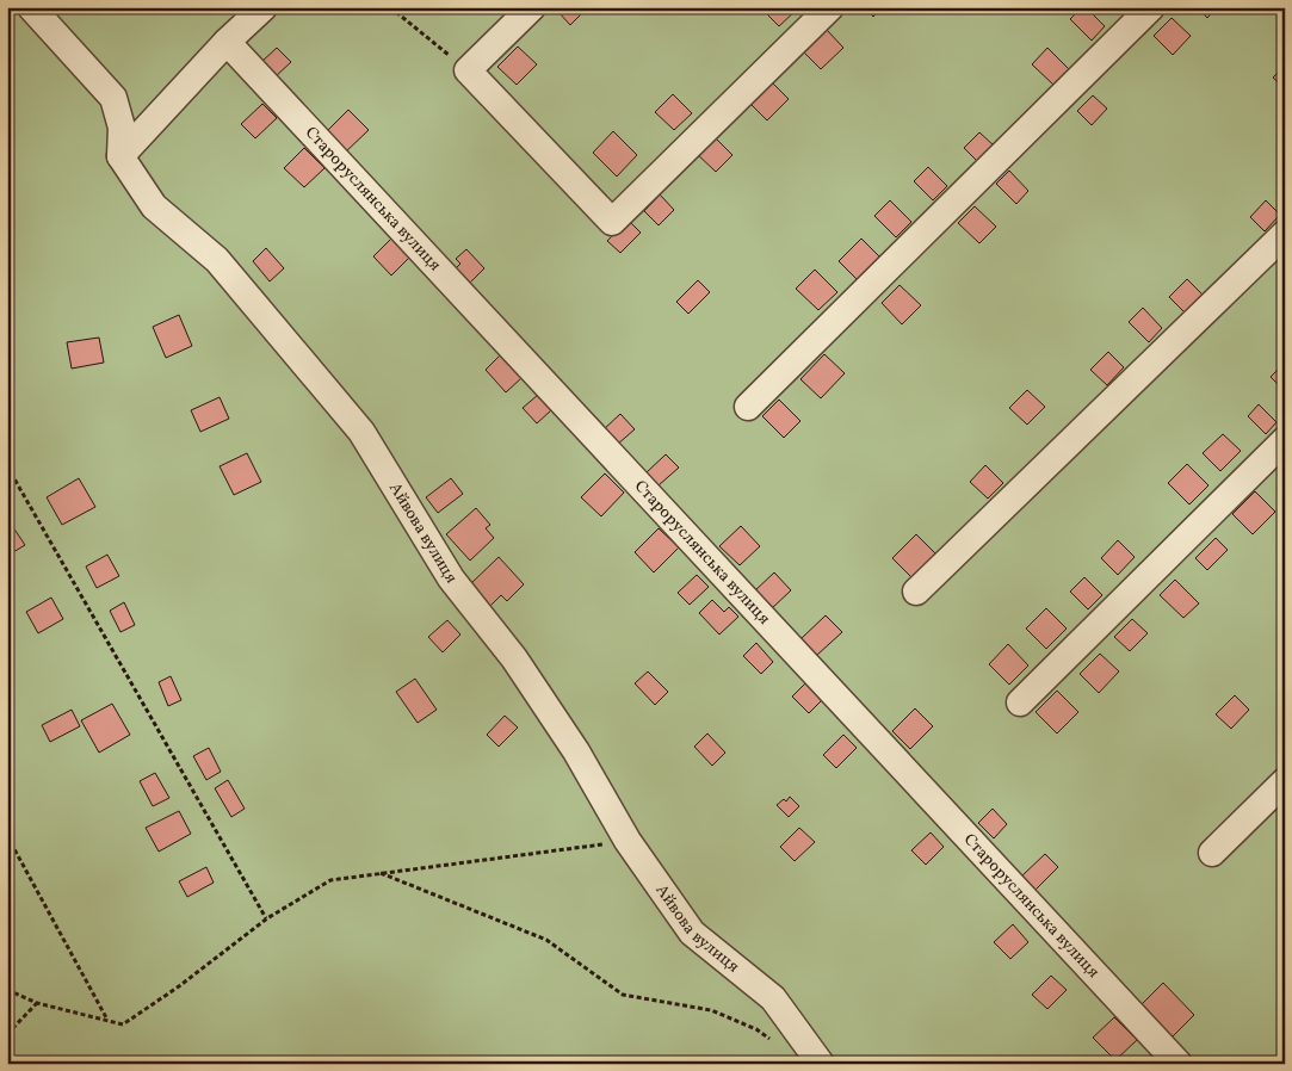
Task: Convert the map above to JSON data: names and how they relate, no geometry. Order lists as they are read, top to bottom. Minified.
{"streets":{"street":["Староруслянська вулиця","Айвова вулиця"]}}
